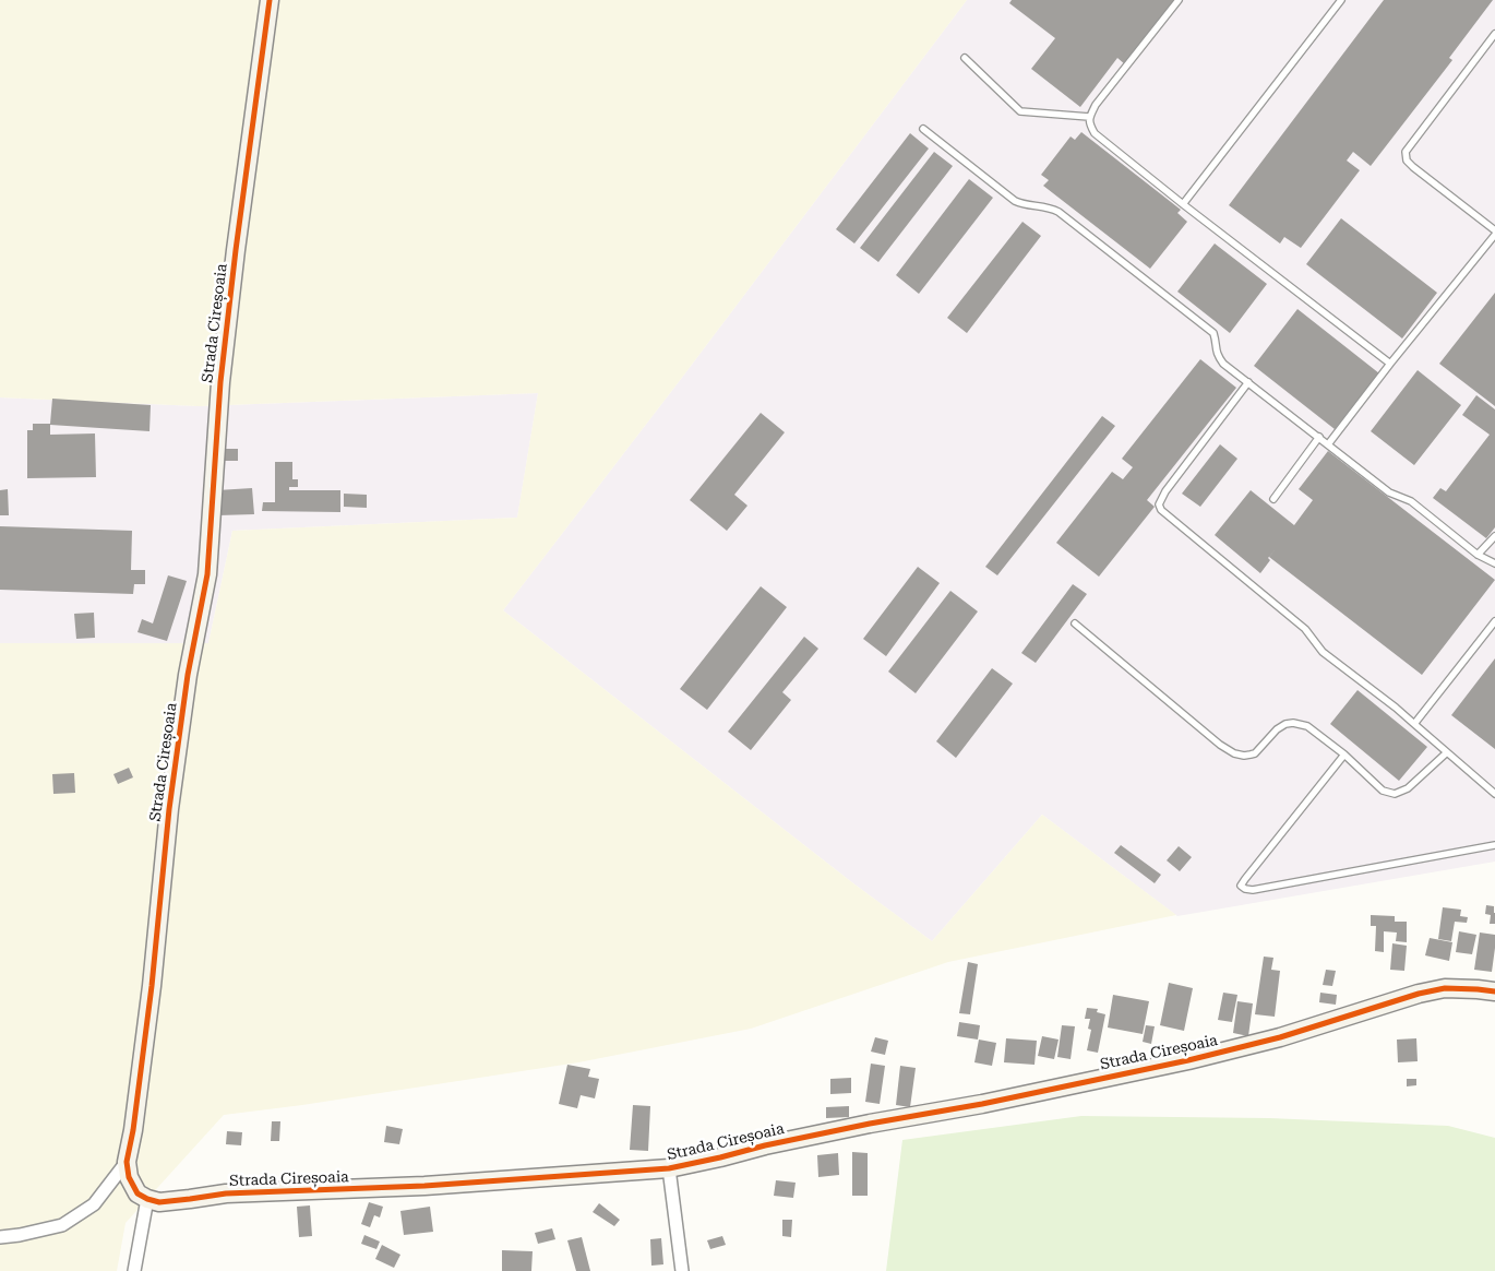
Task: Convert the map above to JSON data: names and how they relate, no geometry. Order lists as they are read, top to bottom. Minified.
{"streets":{"street":["Strada Cireșoaia"]}}
